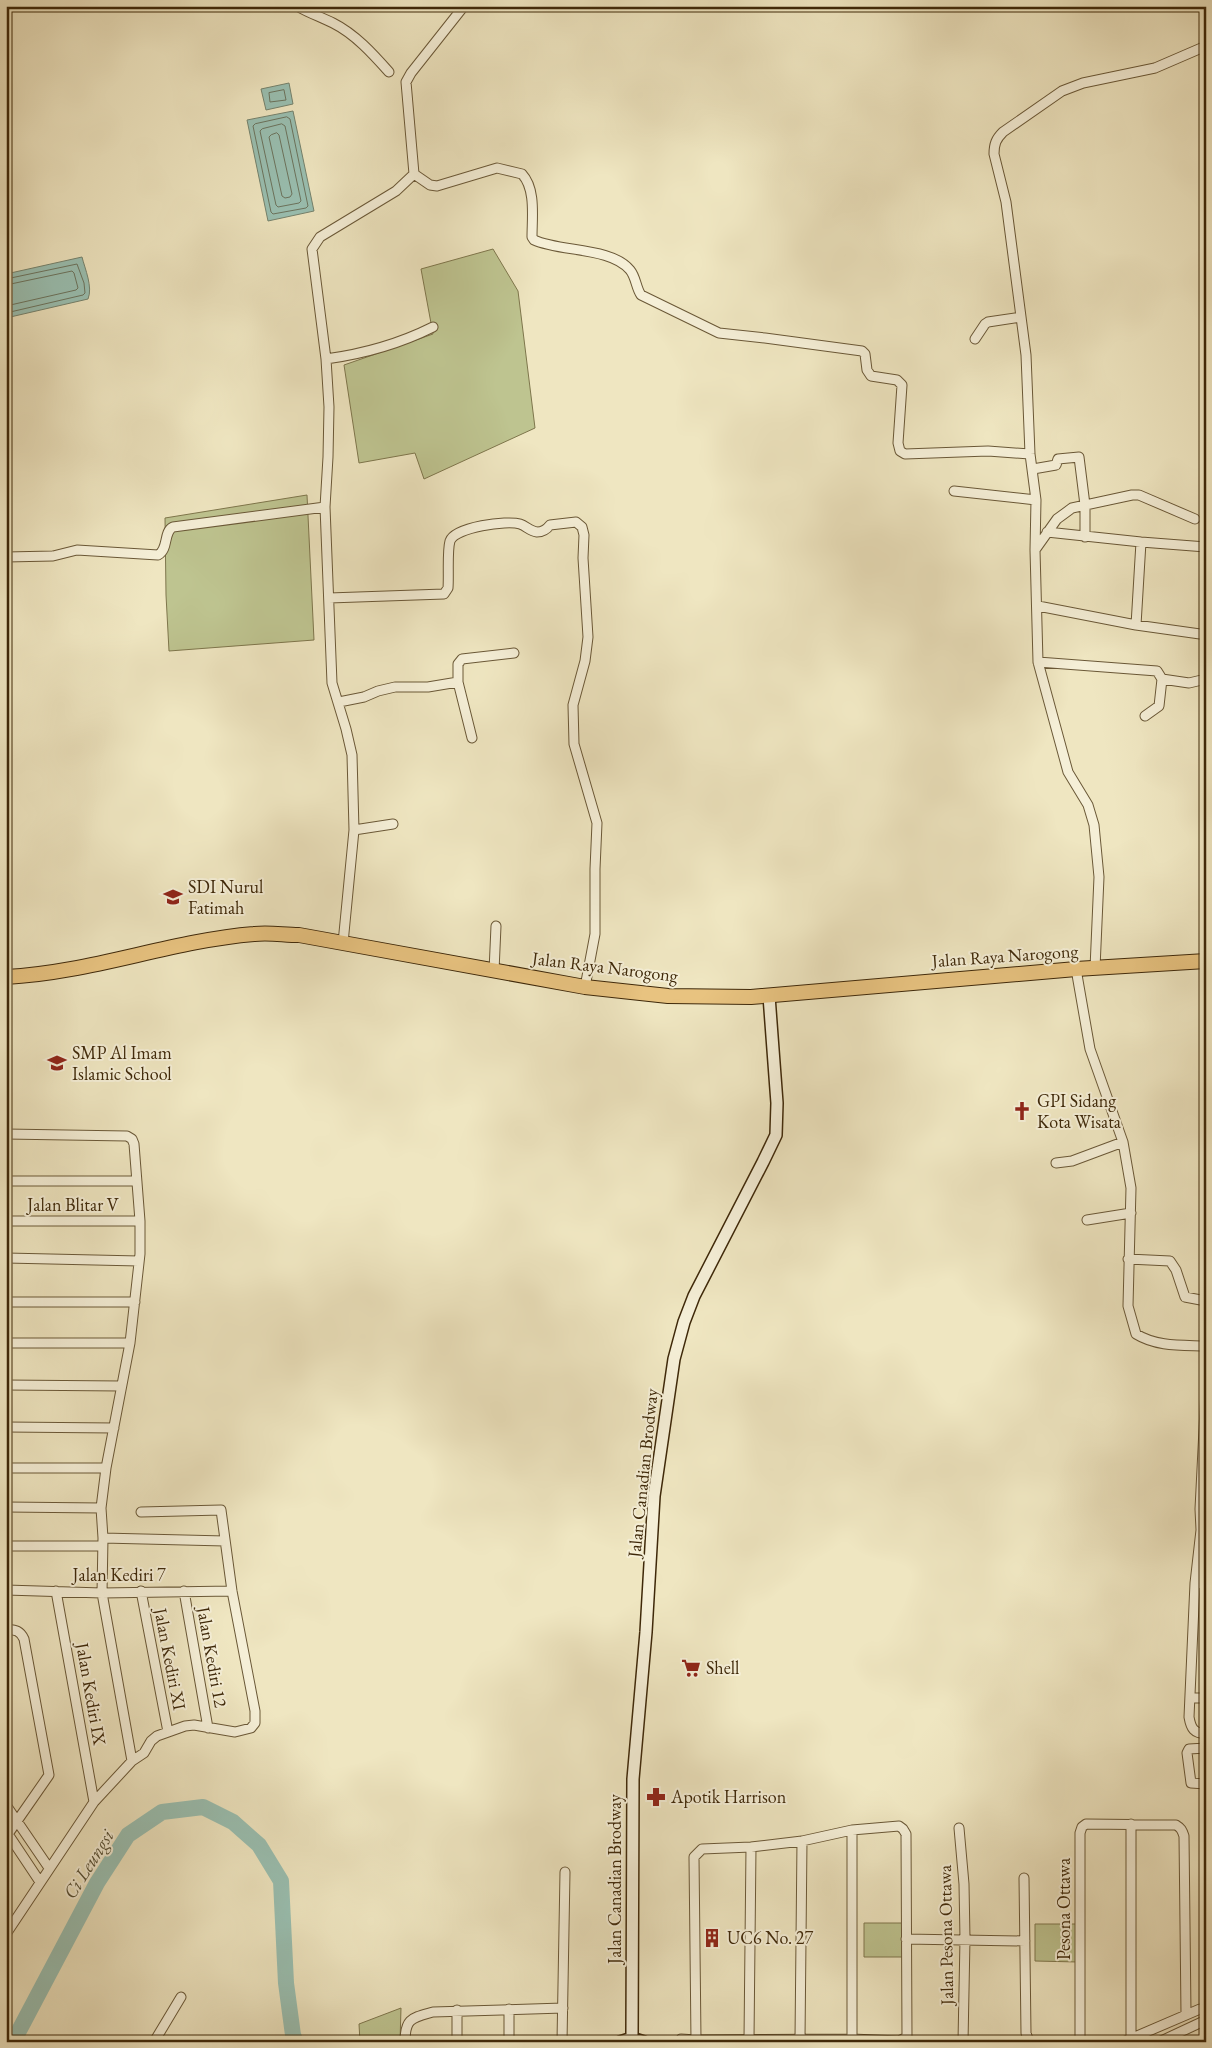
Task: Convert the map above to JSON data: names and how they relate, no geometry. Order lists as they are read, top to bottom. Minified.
{"streets":{"main road":["Jalan Raya Narogong"],"street":["Jalan Blitar V","Jalan Canadian Brodway","Jalan Kediri 7","Jalan Kediri 12","Jalan Kediri XI","Jalan Kediri IX","Pesona Ottawa","Jalan Pesona Ottawa"]},"crossings":[["Jalan Raya Narogong","Jalan Canadian Brodway"],["Jalan Kediri 7","Jalan Kediri 12"],["Jalan Kediri 7","Jalan Kediri XI"],["Jalan Kediri 7","Jalan Kediri IX"]],"water":["Ci Leungsi"],"places":{"school or university":["SDI Nurul Fatimah","SMP Al Imam Islamic School"],"church":["GPI Sidang Kota Wisata"],"supermarket":["Shell"],"pharmacy":["Apotik Harrison"],"building":["UC6 No. 27"]}}
